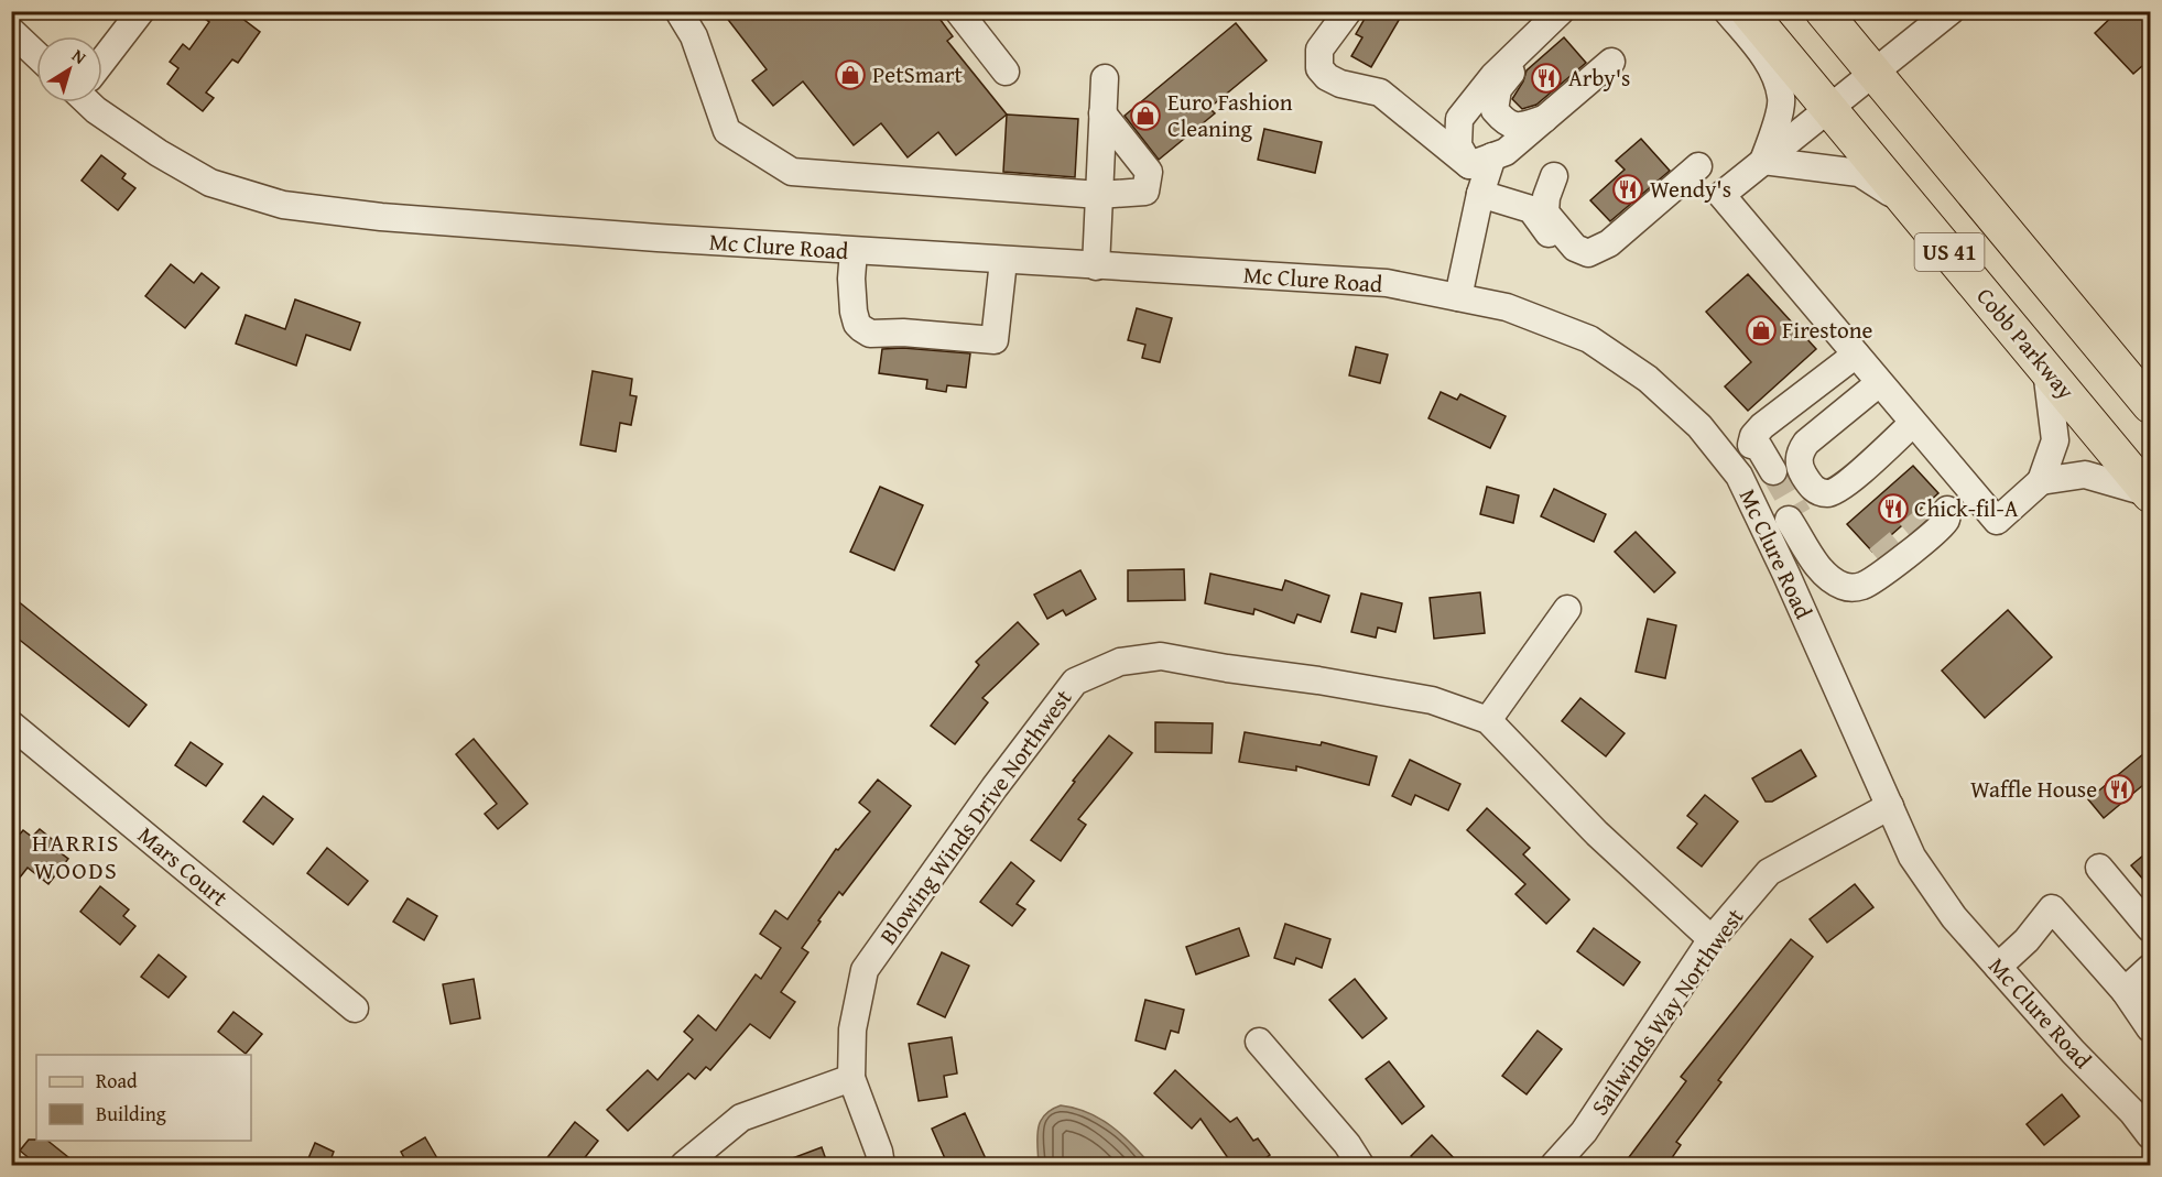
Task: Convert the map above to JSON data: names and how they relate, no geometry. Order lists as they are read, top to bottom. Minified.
{"streets":{"main road":["US 41","Cobb Parkway"],"street":["Mc Clure Road","Blowing Winds Drive Northwest","Mars Court","Sailwinds Way Northwest"]},"crossings":[["Mc Clure Road","Sailwinds Way Northwest"],["Blowing Winds Drive Northwest","Sailwinds Way Northwest"]],"districts":["HARRIS WOODS"],"places":{"shop":["PetSmart","Euro Fashion Cleaning","Firestone"],"restaurant":["Arby's","Wendy's","Chick-fil-A","Waffle House"]},"legend":["Road","Building"],"north":"top right"}
